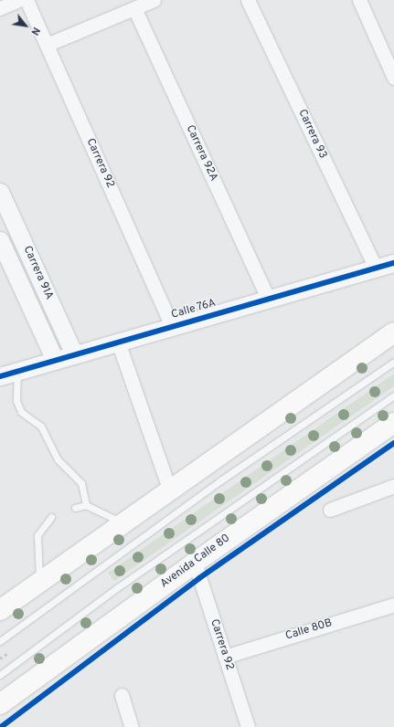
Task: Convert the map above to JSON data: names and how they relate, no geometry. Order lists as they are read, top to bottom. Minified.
{"streets":{"highway":["Avenida Calle 80"],"street":["Carrera 93","Carrera 92A","Carrera 92","Carrera 91A","Calle 76A","Calle 80B"]},"crossings":[["Carrera 93","Calle 76A"],["Carrera 92A","Calle 76A"],["Carrera 92","Calle 76A"],["Carrera 92","Avenida Calle 80"],["Carrera 92","Calle 80B"],["Carrera 91A","Calle 76A"]],"north":"bottom right"}
